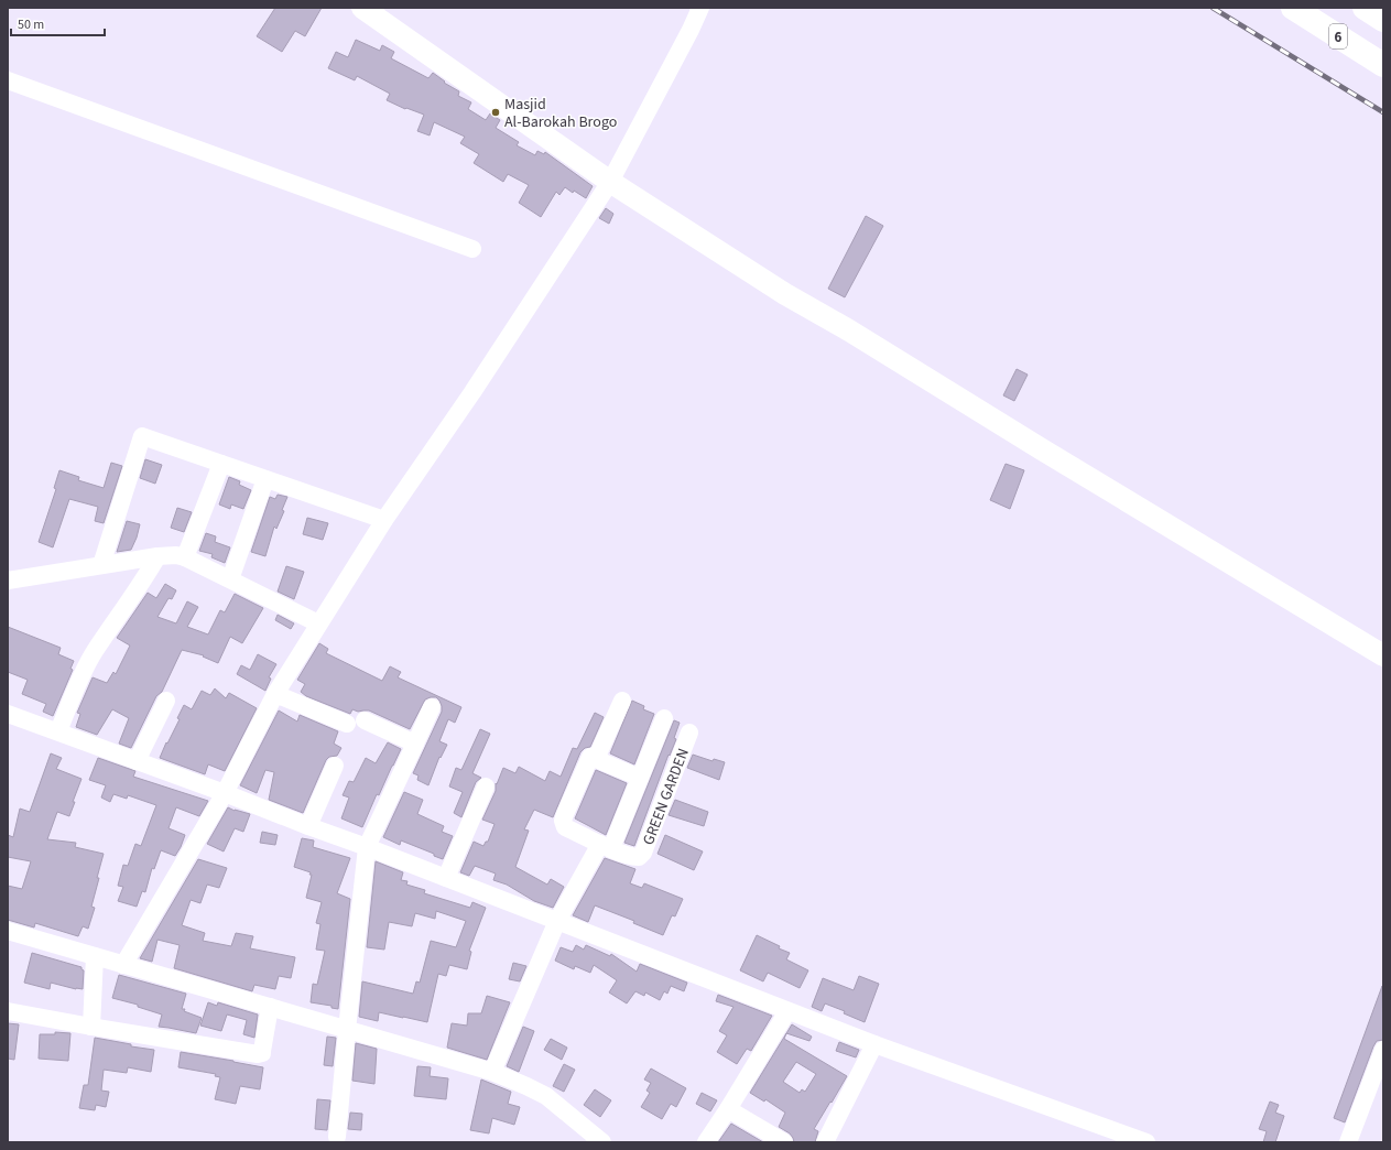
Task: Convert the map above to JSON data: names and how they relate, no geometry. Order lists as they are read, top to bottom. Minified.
{"streets":{"highway":["6"],"street":["GREEN GARDEN"]},"places":["Masjid Al-Barokah Brogo"],"scale_bar":"50 m"}
